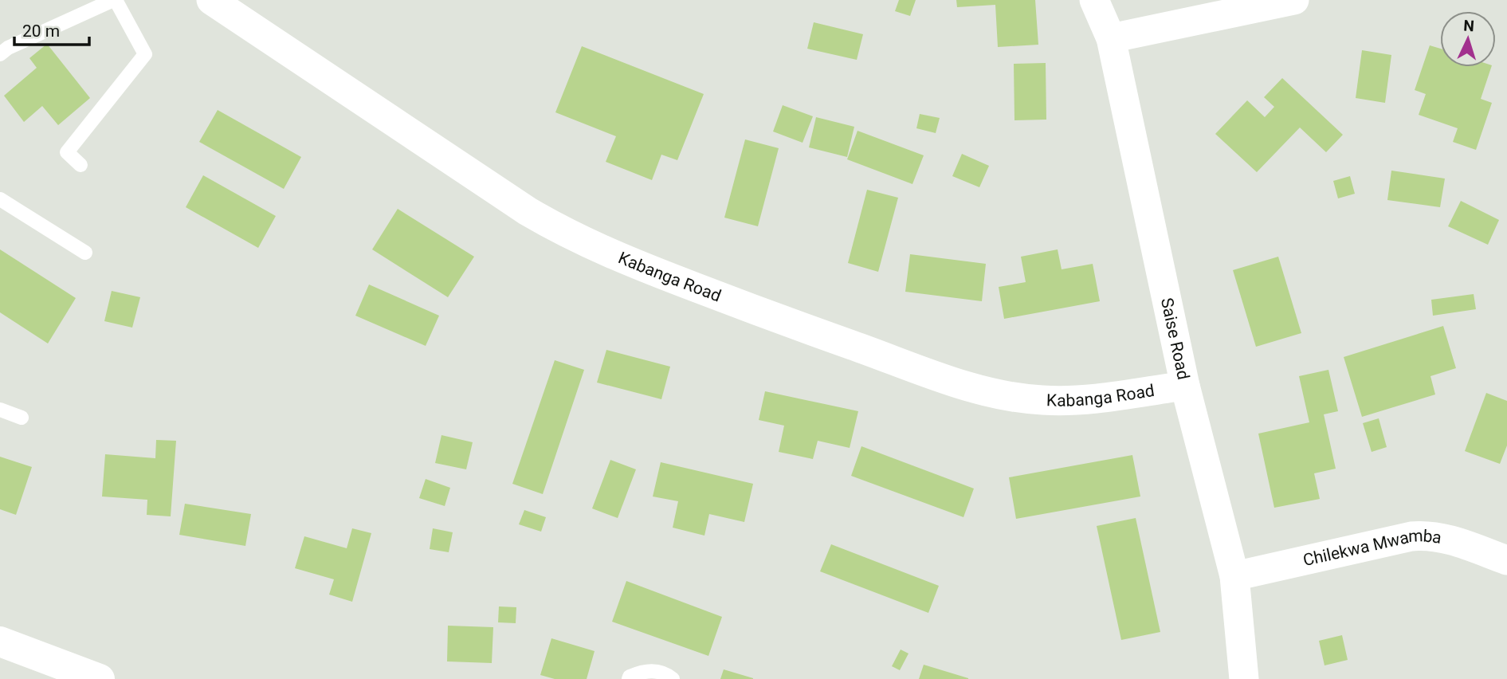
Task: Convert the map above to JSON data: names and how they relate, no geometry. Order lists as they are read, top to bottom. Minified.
{"streets":{"street":["Kabanga Road","Saise Road","Chilekwa Mwamba"]},"crossings":[["Kabanga Road","Saise Road"],["Saise Road","Chilekwa Mwamba"]],"scale_bar":"20 m","north":"top"}
